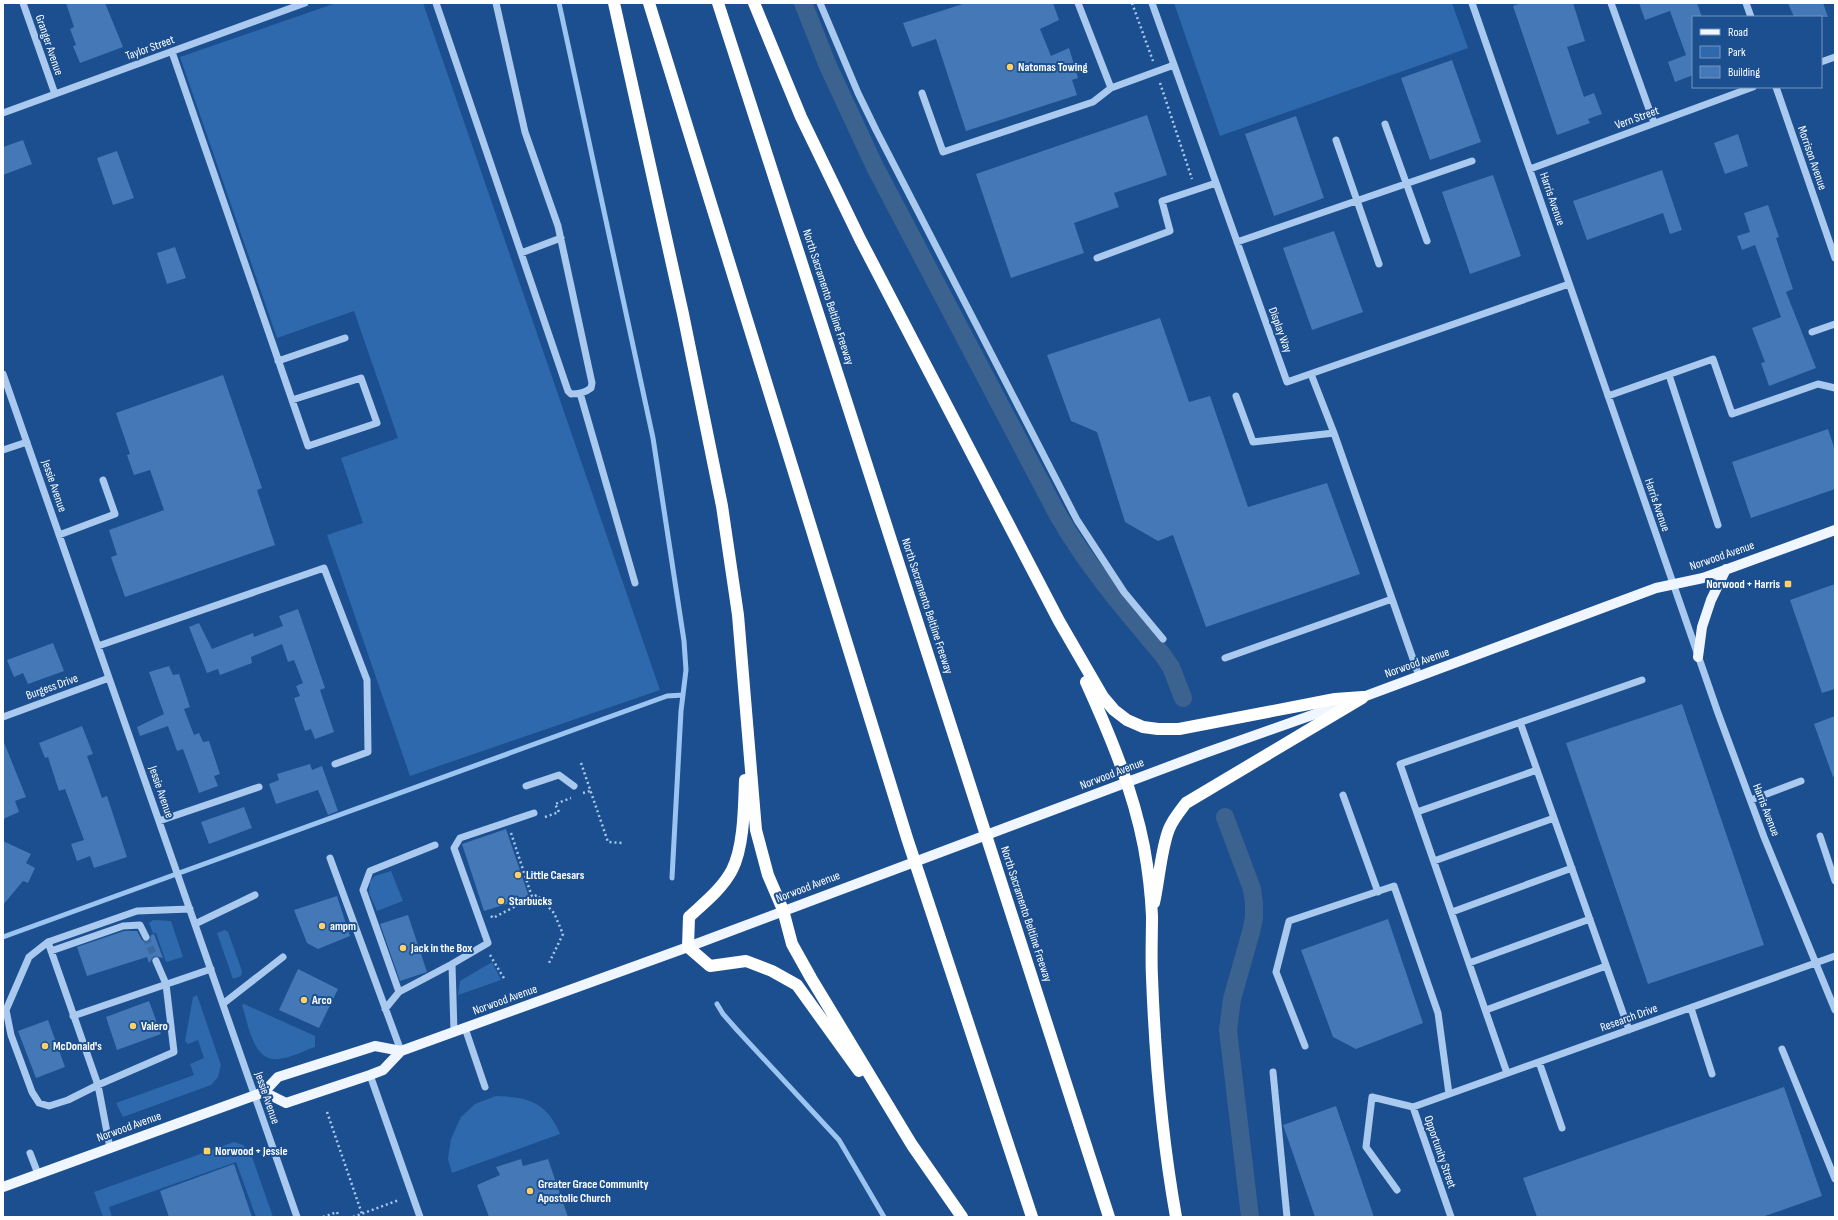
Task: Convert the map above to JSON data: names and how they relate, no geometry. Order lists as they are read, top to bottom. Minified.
{"streets":{"highway":["North Sacramento Beltline Freeway"],"main road":["Norwood Avenue"],"street":["Granger Avenue","Taylor Street","Vern Street","Morrison Avenue","Harris Avenue","Display Way","Jessie Avenue","Burgess Drive","Research Drive","Opportunity Street"]},"crossings":[["Granger Avenue","Taylor Street"],["Vern Street","Harris Avenue"],["Harris Avenue","Display Way"],["Harris Avenue","Norwood Avenue"],["Harris Avenue","Research Drive"],["Jessie Avenue","Norwood Avenue"],["Jessie Avenue","Burgess Drive"],["Research Drive","Opportunity Street"]],"places":{"other":["Natomas Towing","Little Caesars","Starbucks","ampm","Jack in the Box","Arco","Valero","McDonald's","Greater Grace Community Apostolic Church"],"transit":["Norwood + Harris","Norwood + Jessie"]},"legend":["Road","Park","Building"]}
